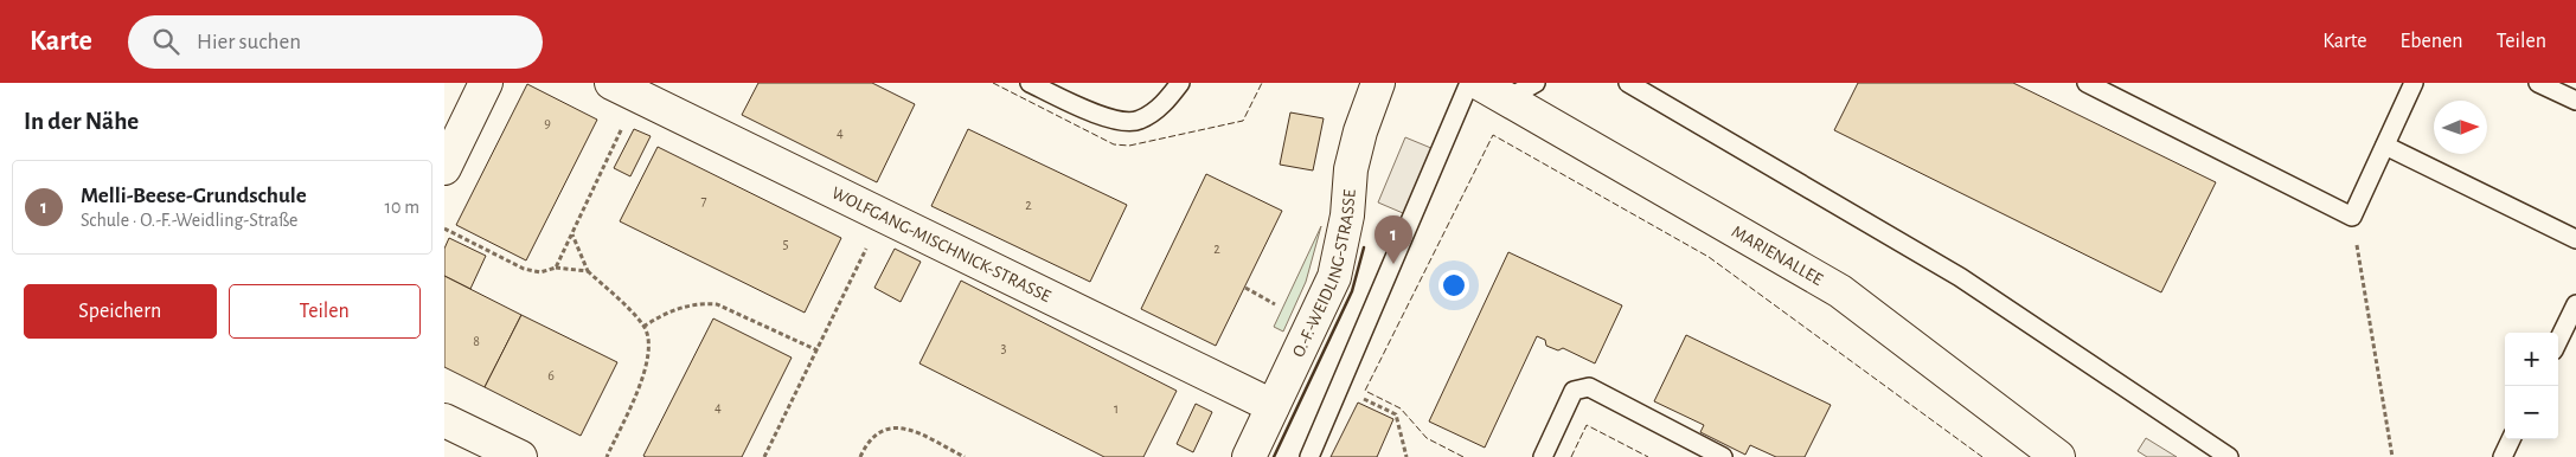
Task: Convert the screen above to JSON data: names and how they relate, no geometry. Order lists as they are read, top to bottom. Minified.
{"streets":{"street":["WOLFGANG-MISCHNICK-STRASSE","MARIENALLEE","O.-F.-WEIDLING-STRASSE"]},"crossings":[["WOLFGANG-MISCHNICK-STRASSE","O.-F.-WEIDLING-STRASSE"]],"house_numbers":["9","4","7","2","5","2","8","3","6","4","1"],"north":"right","page":{"header":"Karte","search":"Hier suchen","nav":["Karte","Ebenen","Teilen"],"heading":"In der Nähe","list":[{"mark":"1","name":"Melli-Beese-Grundschule","note":"Schule · O.-F.-Weidling-Straße","value":"10 m"}],"pins":"1","buttons":["Speichern","Teilen"],"map_buttons":["+","−"]}}
